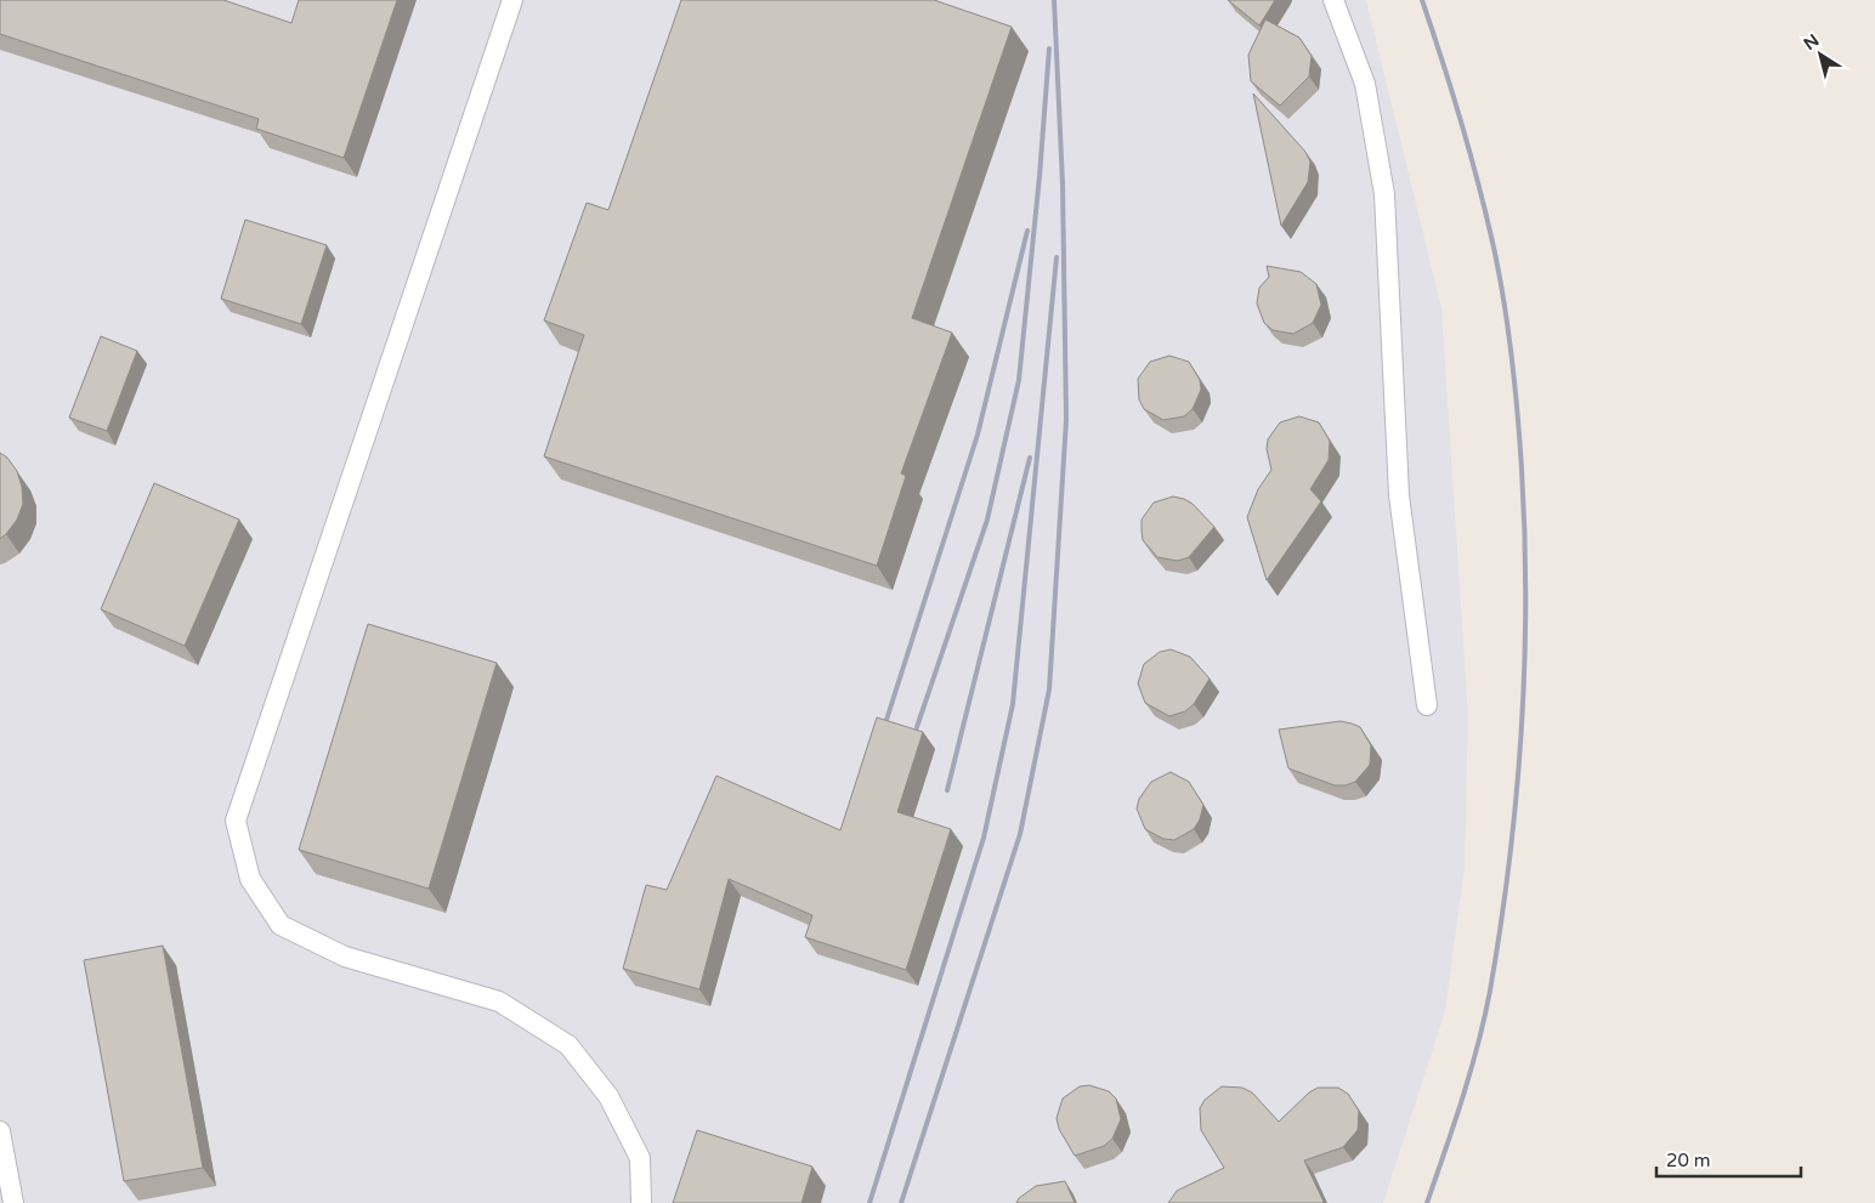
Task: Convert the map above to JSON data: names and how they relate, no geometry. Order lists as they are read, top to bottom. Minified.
{"scale_bar":"20 m","north":"top left"}
